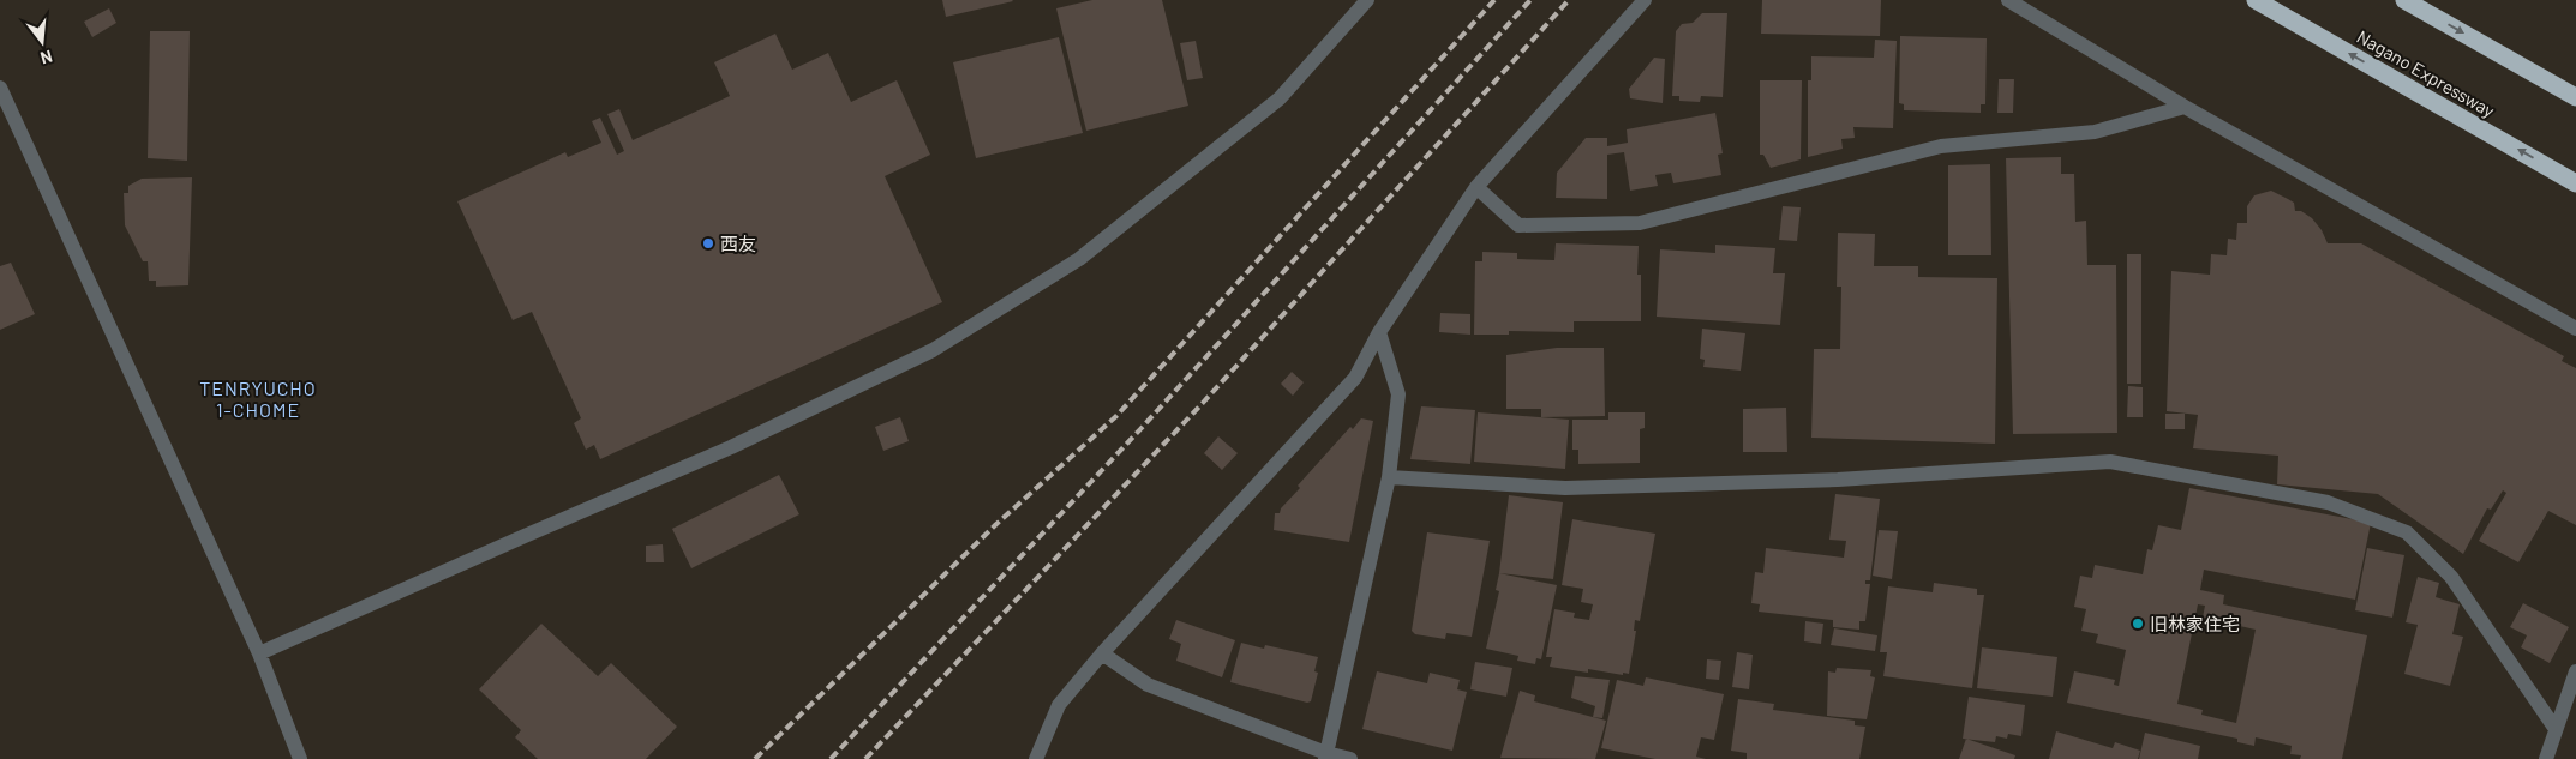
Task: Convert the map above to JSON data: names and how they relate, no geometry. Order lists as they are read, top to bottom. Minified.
{"streets":{"highway":["Nagano Expressway"]},"districts":["TENRYUCHO 1-CHOME"],"places":["西友","旧林家住宅"],"north":"bottom"}
